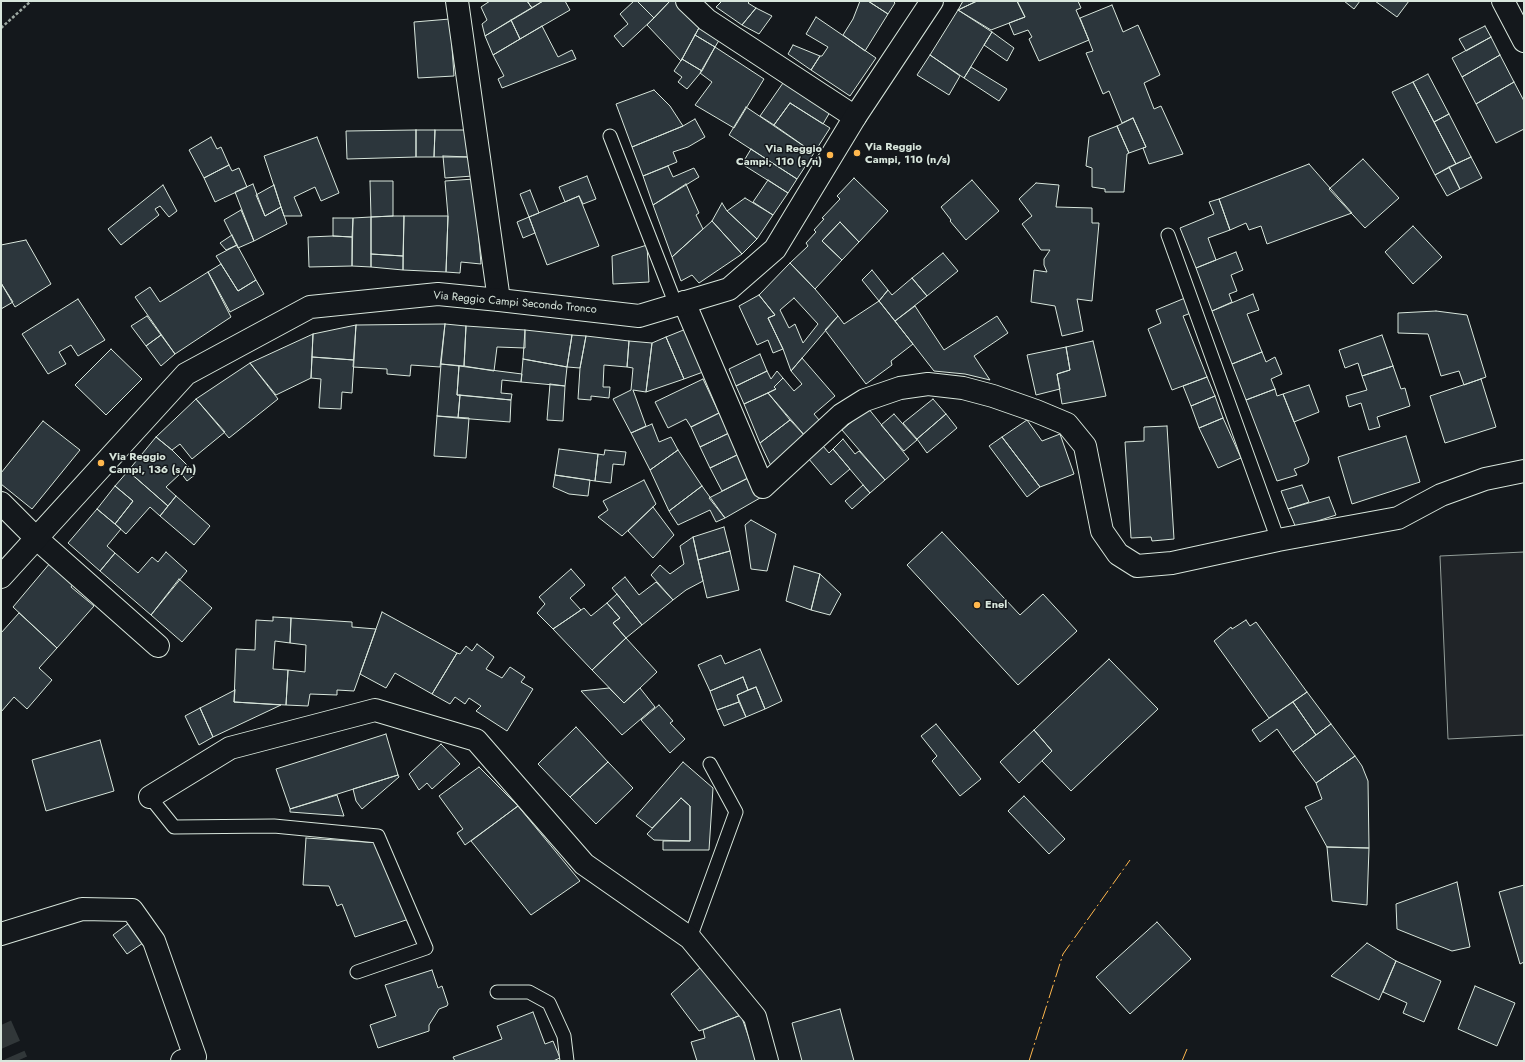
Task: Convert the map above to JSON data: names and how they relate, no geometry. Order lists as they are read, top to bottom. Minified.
{"streets":{"street":["Via Reggio Campi Secondo Tronco"]},"places":["Via Reggio Campi, 110 (n/s)","Via Reggio Campi, 110 (s/n)","Via Reggio Campi, 136 (s/n)","Enel"]}
